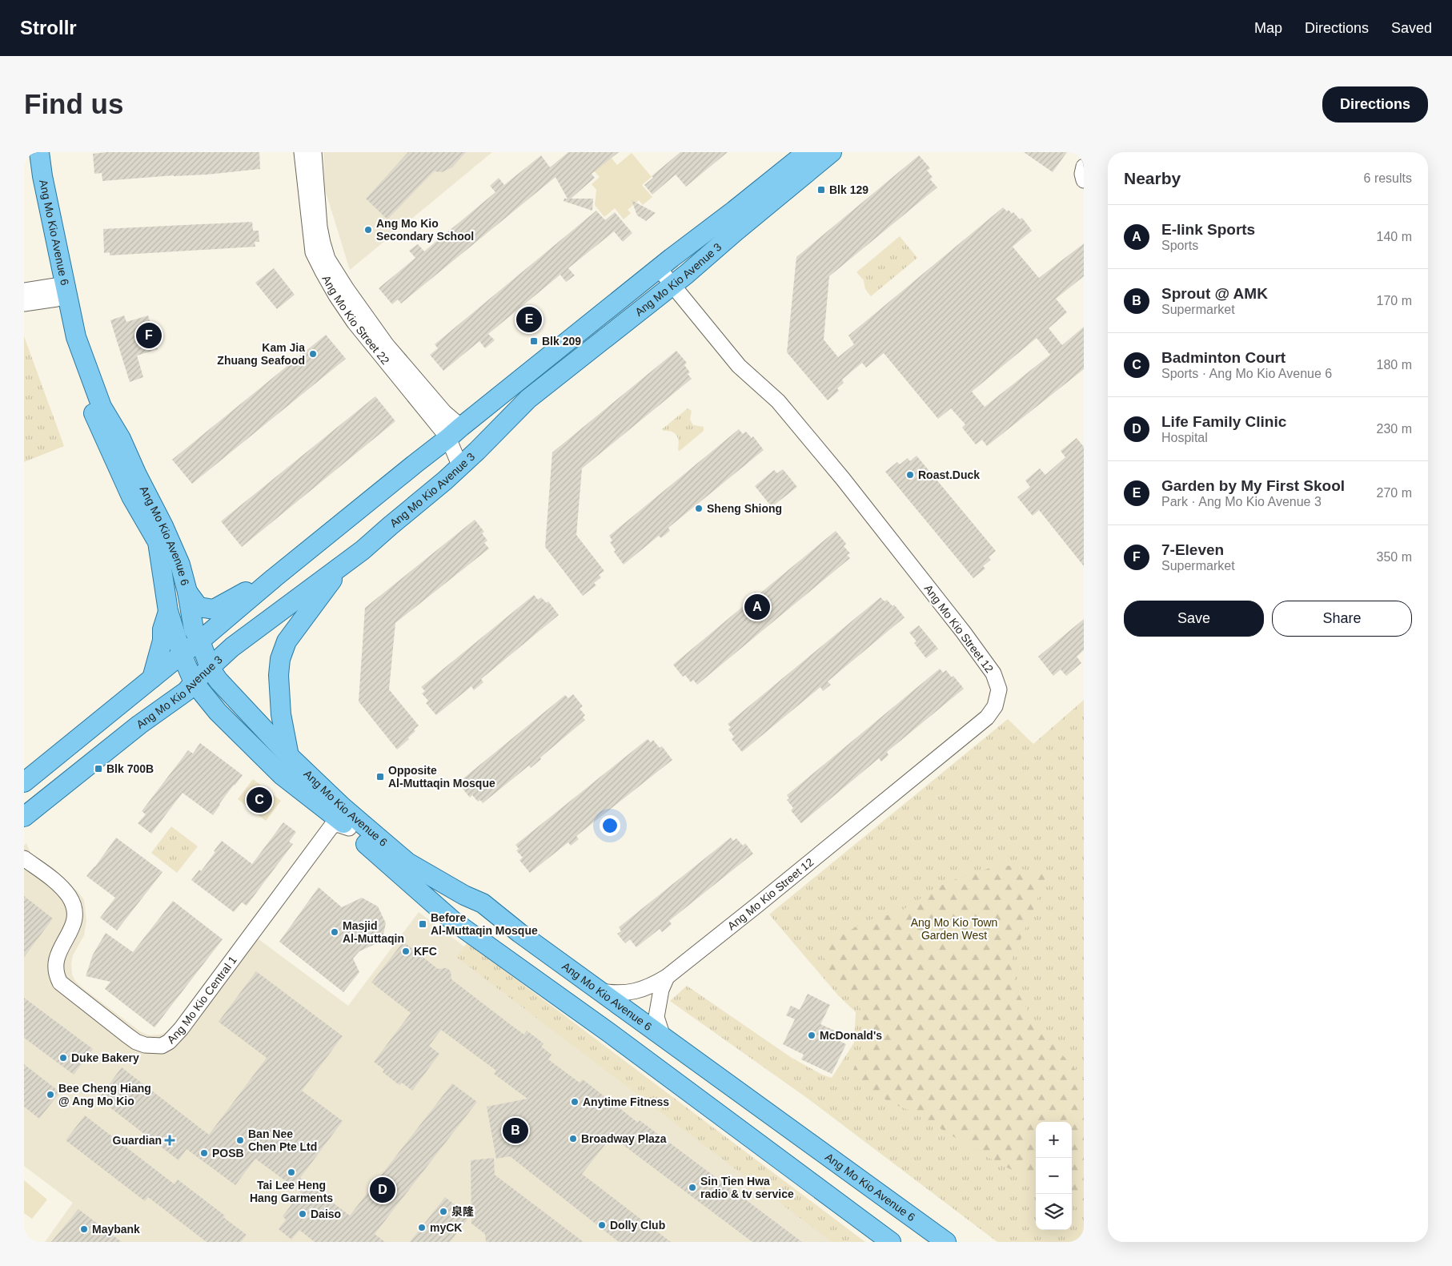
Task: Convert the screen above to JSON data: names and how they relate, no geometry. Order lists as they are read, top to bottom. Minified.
{"streets":{"main road":["Ang Mo Kio Avenue 6","Ang Mo Kio Avenue 3"],"street":["Ang Mo Kio Street 22","Ang Mo Kio Street 12","Ang Mo Kio Central 1"]},"crossings":[["Ang Mo Kio Avenue 6","Ang Mo Kio Avenue 3"],["Ang Mo Kio Avenue 6","Ang Mo Kio Street 12"],["Ang Mo Kio Avenue 6","Ang Mo Kio Central 1"],["Ang Mo Kio Avenue 3","Ang Mo Kio Street 22"],["Ang Mo Kio Avenue 3","Ang Mo Kio Street 12"]],"parks":["Ang Mo Kio Town Garden West"],"places":{"transit":["Blk 129","Blk 209","Blk 700B","Opposite Al-Muttaqin Mosque","Before Al-Muttaqin Mosque"],"other":["Ang Mo Kio Secondary School","Kam Jia Zhuang Seafood","Roast.Duck","Sheng Shiong","Masjid Al-Muttaqin","KFC","McDonald's","Duke Bakery","Bee Cheng Hiang @ Ang Mo Kio","Anytime Fitness","Broadway Plaza","Ban Nee Chen Pte Ltd","POSB","Tai Lee Heng Hang Garments","Sin Tien Hwa radio & tv service","泉隆","Daiso","Dolly Club","myCK","Maybank"],"health":["Guardian"]},"page":{"header":"Strollr","nav":["Map","Directions","Saved"],"buttons":["Directions",["Save","Share"]],"title":"Find us","heading":["Nearby","6 results"],"list":[{"mark":"A","name":"E-link Sports","note":"Sports","value":"140 m"},{"mark":"B","name":"Sprout @ AMK","note":"Supermarket","value":"170 m"},{"mark":"C","name":"Badminton Court","note":"Sports · Ang Mo Kio Avenue 6","value":"180 m"},{"mark":"D","name":"Life Family Clinic","note":"Hospital","value":"230 m"},{"mark":"E","name":"Garden by My First Skool","note":"Park · Ang Mo Kio Avenue 3","value":"270 m"},{"mark":"F","name":"7-Eleven","note":"Supermarket","value":"350 m"}],"pins":["E","F","A","C","B","D"],"map_buttons":["+","−"]}}
